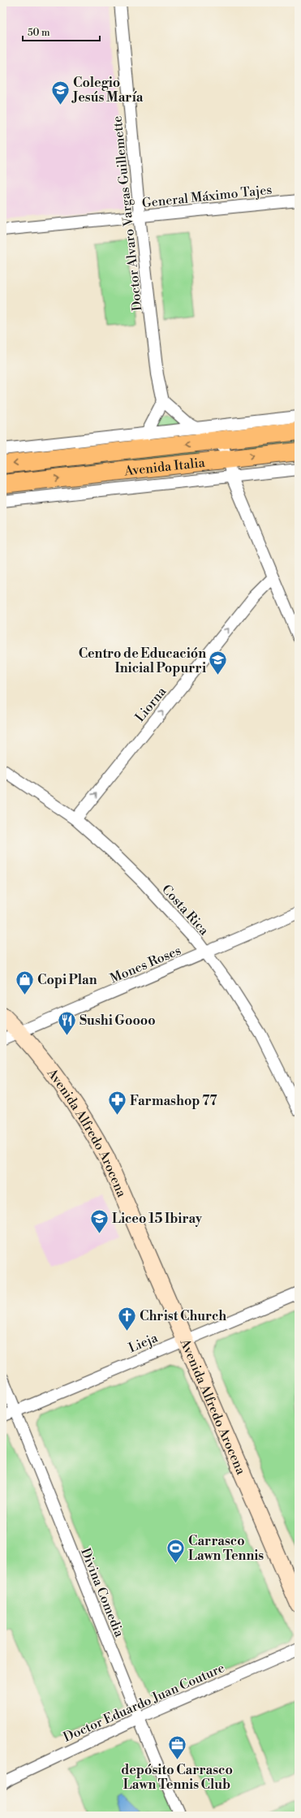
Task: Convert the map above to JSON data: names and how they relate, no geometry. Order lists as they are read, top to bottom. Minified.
{"streets":{"main road":["Avenida Italia"],"street":["General Máximo Tajes","Doctor Alvaro Vargas Guillemette","Liorna","Costa Rica","Mones Roses","Avenida Alfredo Arocena","Lieja","Divina Comedia","Doctor Eduardo Juan Couture"]},"crossings":[["General Máximo Tajes","Doctor Alvaro Vargas Guillemette"],["Liorna","Costa Rica"],["Costa Rica","Mones Roses"],["Mones Roses","Avenida Alfredo Arocena"],["Avenida Alfredo Arocena","Lieja"],["Lieja","Divina Comedia"],["Divina Comedia","Doctor Eduardo Juan Couture"]],"one_way":["Liorna"],"places":{"school or university":["Colegio Jesús María","Centro de Educación Inicial Popurri","Liceo 15 Ibiray"],"shop":["Copi Plan"],"restaurant":["Sushi Goooo"],"pharmacy":["Farmashop 77"],"church":["Christ Church"],"sports":["Carrasco Lawn Tennis"],"office":["depósito Carrasco Lawn Tennis Club"]},"scale_bar":"50 m"}
